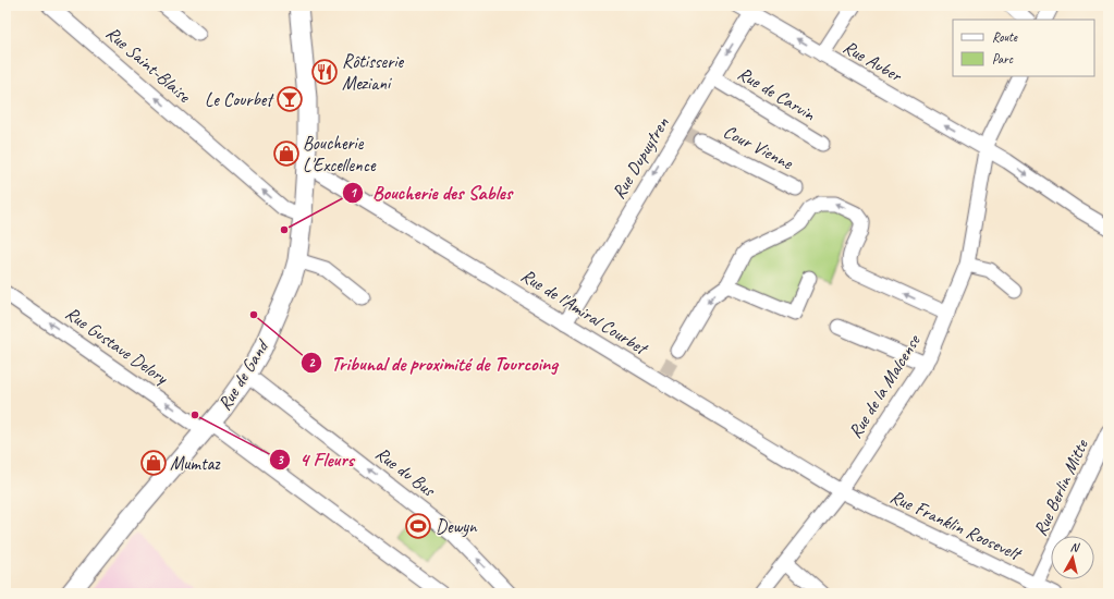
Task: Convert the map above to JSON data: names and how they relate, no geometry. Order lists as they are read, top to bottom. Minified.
{"streets":{"main road":["Rue de Gand"],"street":["Rue Auber","Rue Saint-Blaise","Rue de Carvin","Cour Vienne","Rue Dupuytren","Rue de l'Amiral Courbet","Rue Gustave Delory","Rue de la Malcense","Rue du Bus","Rue Berlin Mitte","Rue Franklin Roosevelt"]},"crossings":[["Rue Auber","Rue Dupuytren"],["Rue Auber","Rue de la Malcense"],["Rue Saint-Blaise","Rue de Gand"],["Rue de Carvin","Rue Dupuytren"],["Rue Dupuytren","Rue de l'Amiral Courbet"],["Rue de l'Amiral Courbet","Rue de Gand"],["Rue de l'Amiral Courbet","Rue de la Malcense"],["Rue de l'Amiral Courbet","Rue Franklin Roosevelt"],["Rue Gustave Delory","Rue de Gand"],["Rue de Gand","Rue du Bus"],["Rue de la Malcense","Rue Franklin Roosevelt"],["Rue Berlin Mitte","Rue Franklin Roosevelt"]],"one_way":["Rue Saint-Blaise","Rue Dupuytren","Rue Gustave Delory","Rue du Bus"],"places":{"restaurant":["Rôtisserie Meziani"],"bar":["Le Courbet"],"shop":["Boucherie L'Excellence","Mumtaz"],"other":["Boucherie des Sables","Tribunal de proximité de Tourcoing","4 Fleurs"],"sports":["Dewyn"]},"legend":["Route","Parc"],"north":"top"}
